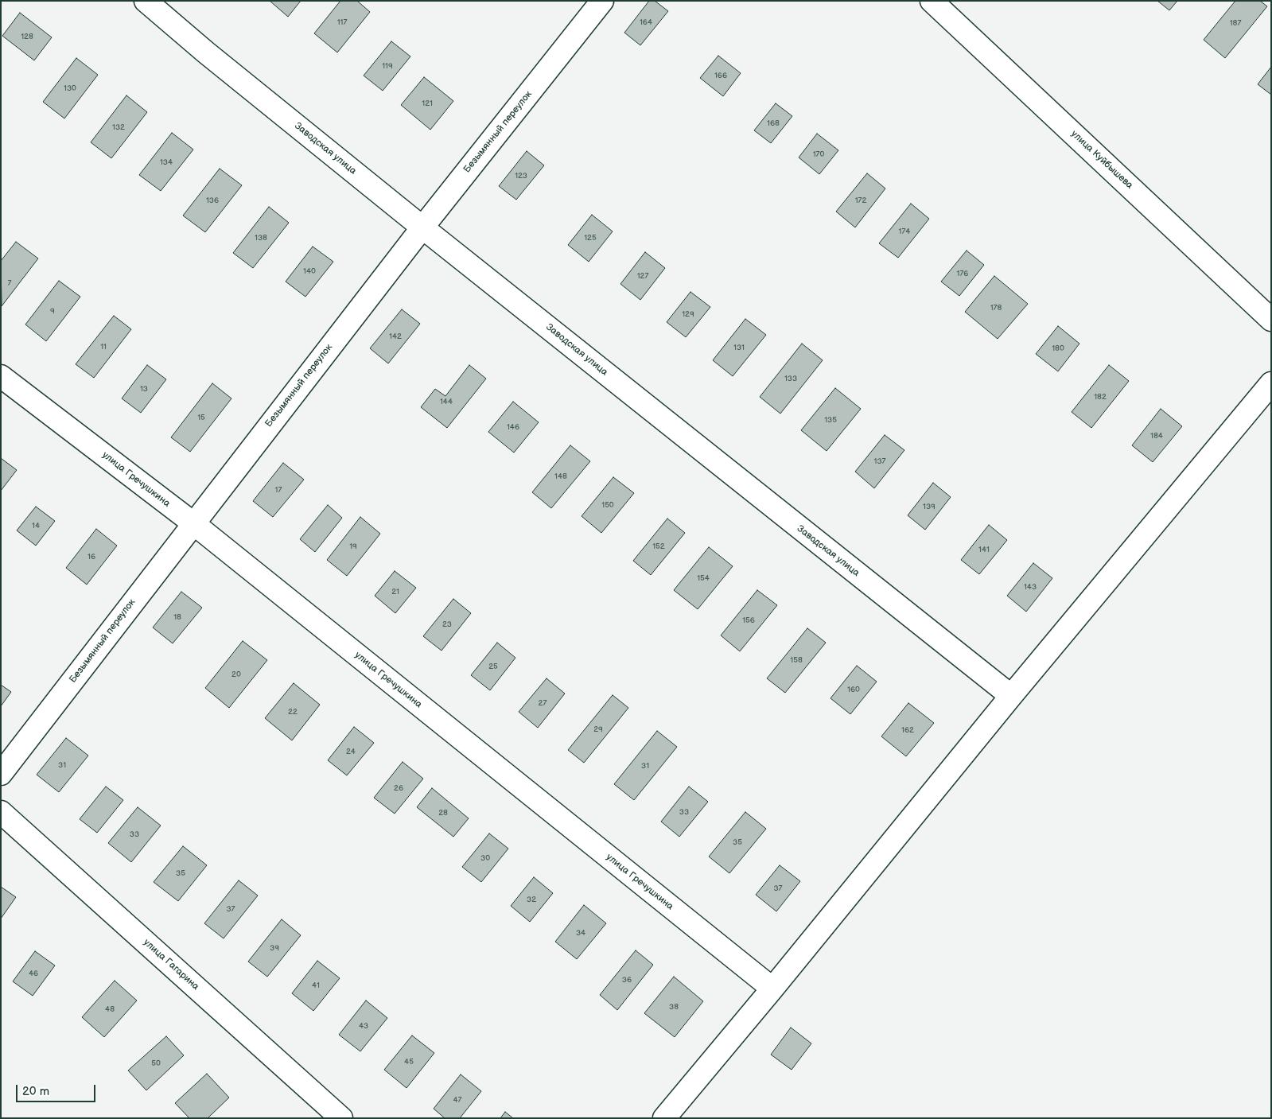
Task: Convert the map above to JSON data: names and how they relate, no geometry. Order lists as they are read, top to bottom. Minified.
{"streets":{"street":["Безымянный переулок","Заводская улица","улица Куйбышева","улица Гречушкина","улица Гагарина"]},"crossings":[["Безымянный переулок","Заводская улица"],["Безымянный переулок","улица Гречушкина"]],"house_numbers":["117","164","187","128","119","166","130","121","168","132","170","134","123","136","172","174","138","125","140","176","127","7","178","9","129","142","11","131","180","133","13","182","144","15","135","146","184","137","148","17","150","139","14","19","152","141","16","154","143","21","18","156","23","158","25","20","160","27","22","29","162","24","31","31","26","33","28","33","35","30","35","37","32","37","34","39","46","36","41","38","48","43","45","50","47"],"scale_bar":"20 m"}
